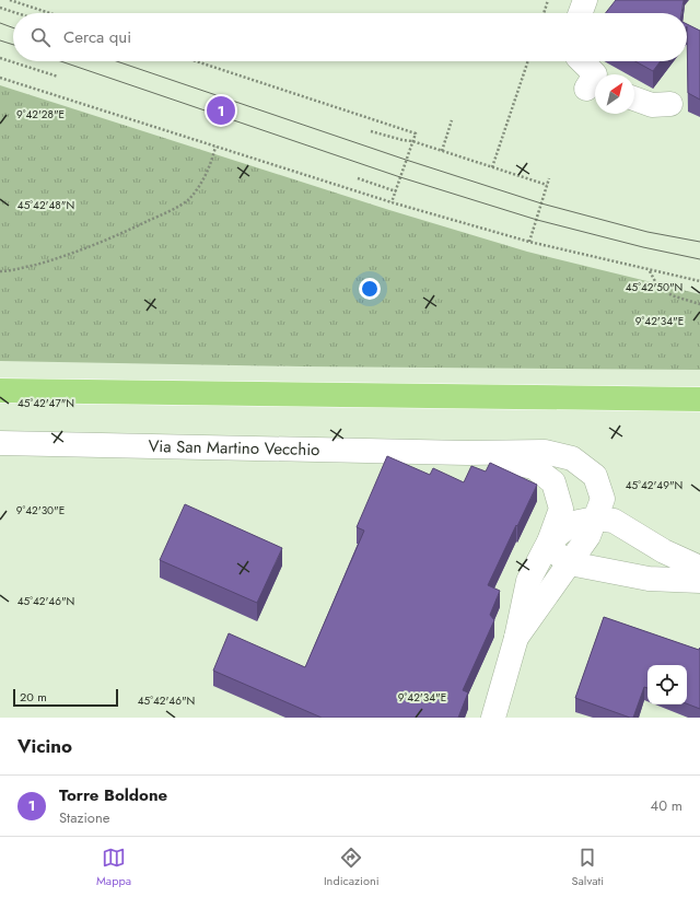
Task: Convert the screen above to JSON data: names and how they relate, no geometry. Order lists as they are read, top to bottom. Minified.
{"streets":{"street":["Via San Martino Vecchio"]},"scale_bar":"20 m","north":"top right","page":{"search":"Cerca qui","pins":"1","scale":"20 m","heading":"Vicino","list":[{"mark":"1","name":"Torre Boldone","note":"Stazione","value":"40 m"}],"nav":["Mappa","Indicazioni","Salvati"]},"coordinates":["9°42'28\"E","45°42'48\"N","45°42'50\"N","9°42'34\"E","45°42'47\"N","45°42'49\"N","9°42'30\"E","45°42'46\"N"]}
